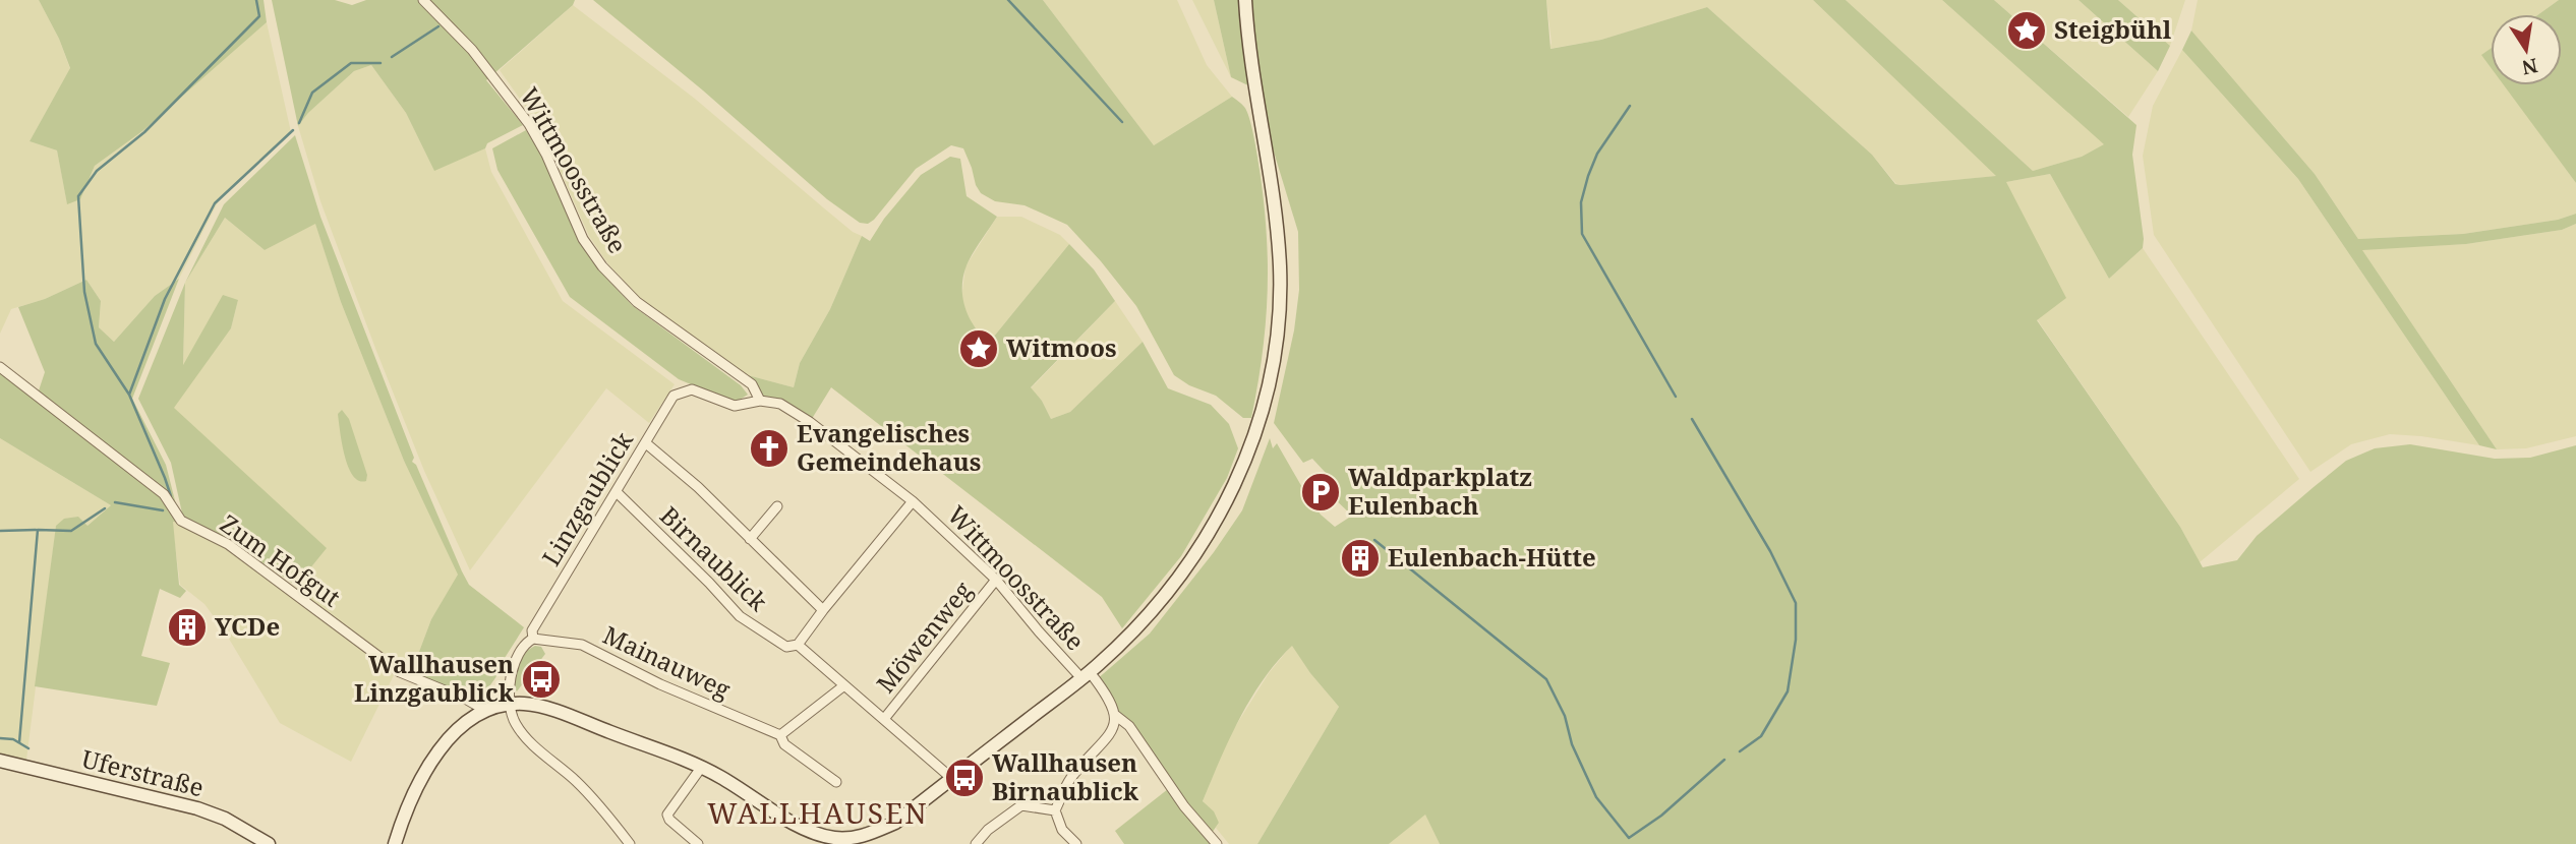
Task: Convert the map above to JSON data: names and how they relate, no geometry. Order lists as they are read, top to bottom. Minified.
{"streets":{"main road":["Uferstraße"],"street":["Wittmoosstraße","Linzgaublick","Birnaublick","Zum Hofgut","Möwenweg","Mainauweg"]},"crossings":[["Wittmoosstraße","Linzgaublick"],["Wittmoosstraße","Möwenweg"],["Linzgaublick","Birnaublick"],["Linzgaublick","Mainauweg"],["Birnaublick","Möwenweg"]],"districts":["WALLHAUSEN"],"places":{"place":["Steigbühl","Witmoos"],"church":["Evangelisches Gemeindehaus"],"parking":["Waldparkplatz Eulenbach"],"building":["Eulenbach-Hütte","YCDe"],"bus stop":["Wallhausen Linzgaublick","Wallhausen Birnaublick"]},"north":"bottom"}
